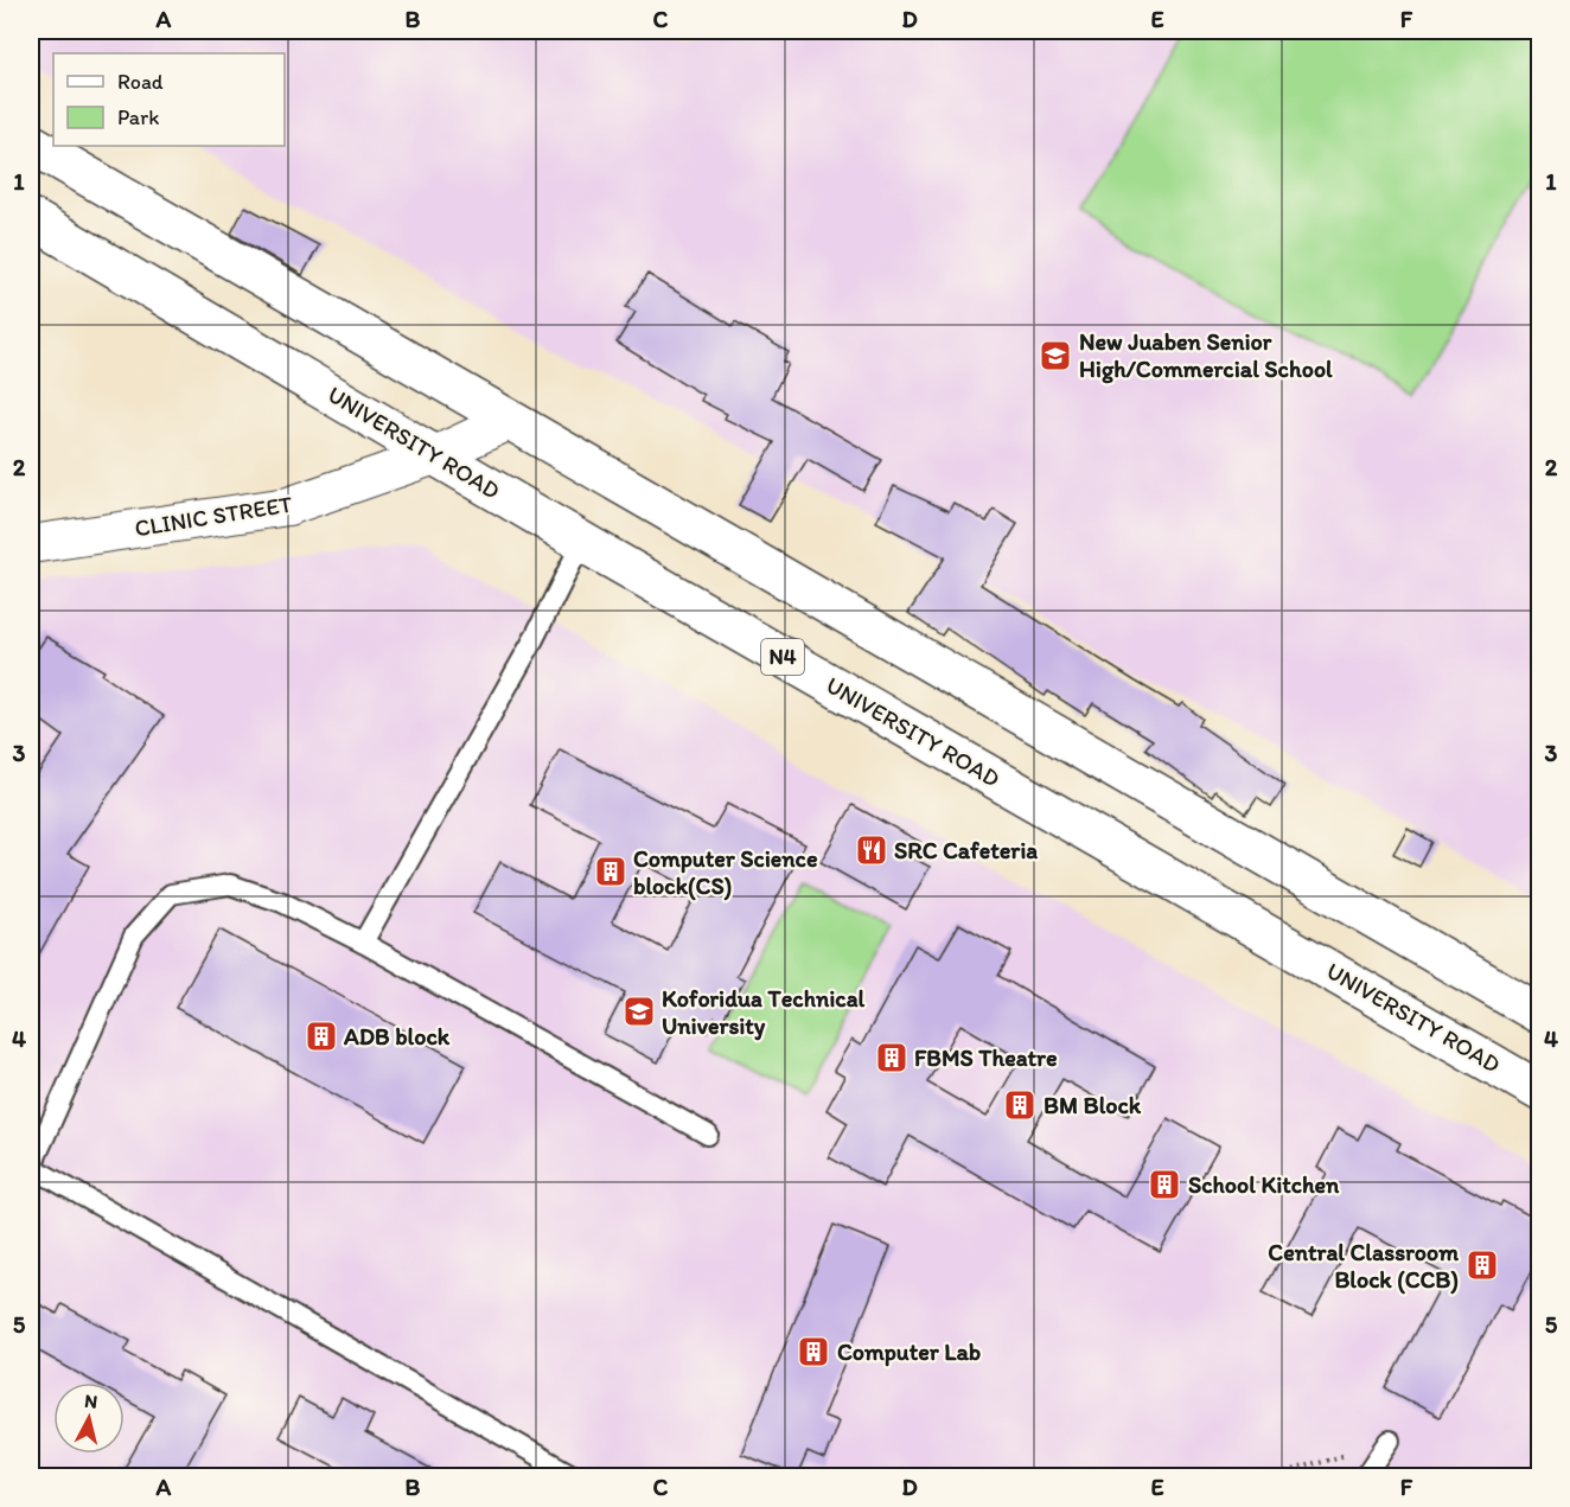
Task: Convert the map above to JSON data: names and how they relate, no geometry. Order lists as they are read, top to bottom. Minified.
{"streets":{"highway":["UNIVERSITY ROAD","N4"],"street":["CLINIC STREET"]},"crossings":[["UNIVERSITY ROAD","CLINIC STREET"]],"places":{"school or university":["New Juaben Senior High/Commercial School","Koforidua Technical University"],"restaurant":["SRC Cafeteria"],"building":["Computer Science block(CS)","ADB block","FBMS Theatre","BM Block","School Kitchen","Central Classroom Block (CCB)","Computer Lab"]},"legend":["Road","Park"],"north":"top","grid":{"columns":["A","B","C","D","E","F"],"rows":["1","2","3","4","5"]}}
